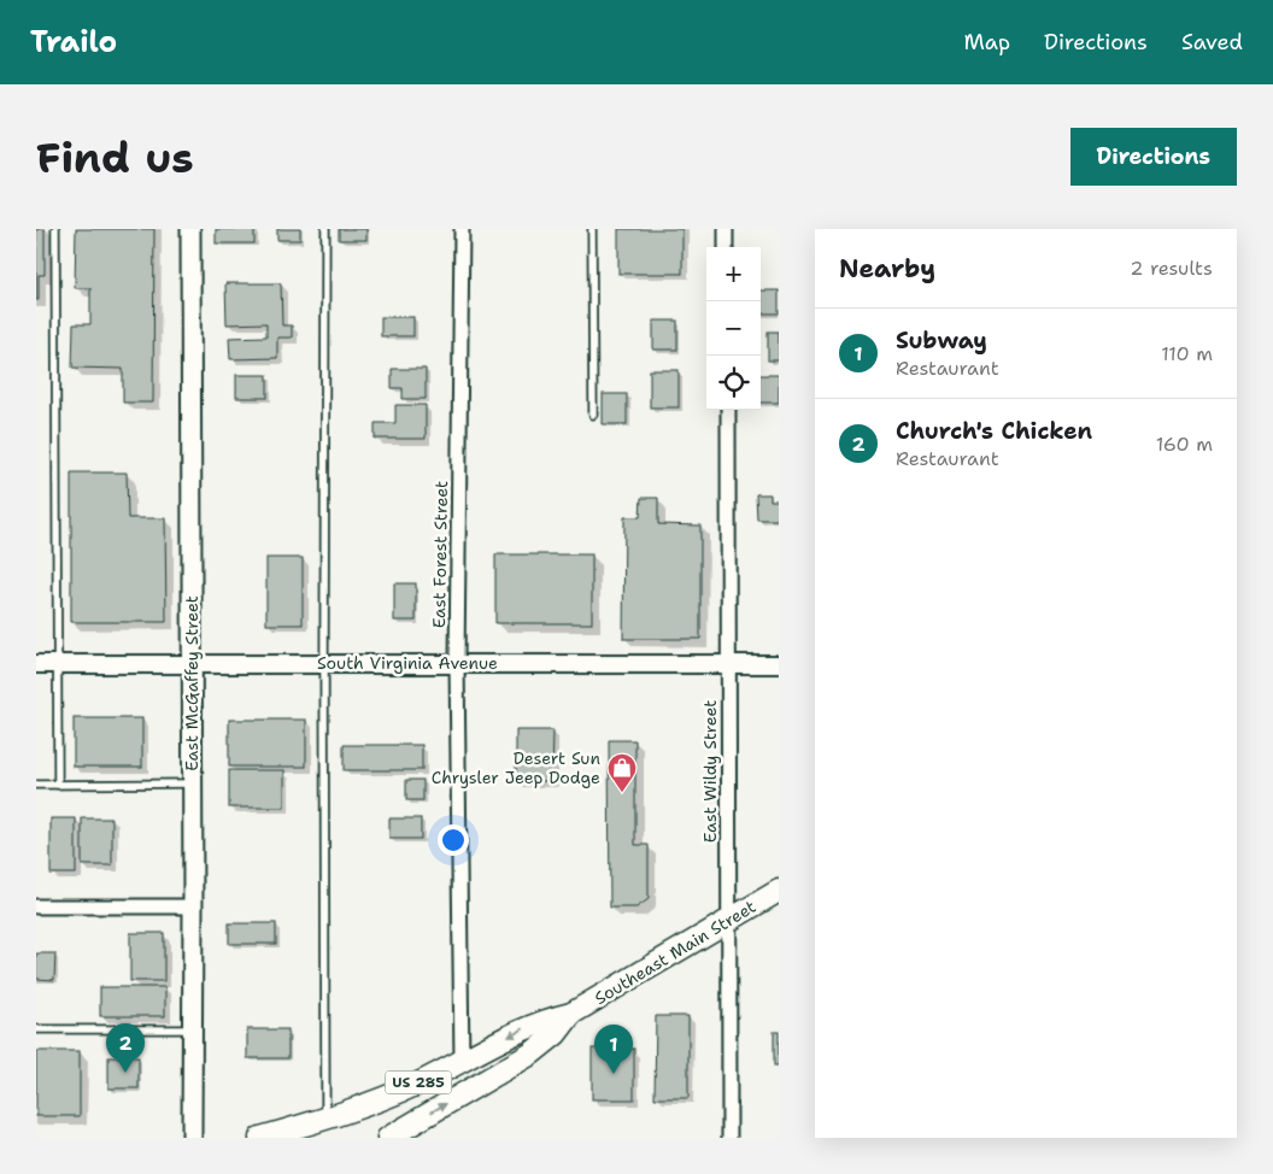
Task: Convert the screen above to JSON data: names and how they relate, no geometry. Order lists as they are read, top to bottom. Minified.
{"streets":{"main road":["East McGaffey Street","Southeast Main Street","US 285"],"street":["East Forest Street","South Virginia Avenue","East Wildy Street"]},"crossings":[["East Forest Street","South Virginia Avenue"],["East Forest Street","Southeast Main Street"],["South Virginia Avenue","East McGaffey Street"],["South Virginia Avenue","East Wildy Street"],["East Wildy Street","Southeast Main Street"]],"places":{"shop":["Desert Sun Chrysler Jeep Dodge"]},"page":{"header":"Trailo","nav":["Map","Directions","Saved"],"buttons":"Directions","title":"Find us","heading":["Nearby","2 results"],"map_buttons":["+","−"],"list":[{"mark":"1","name":"Subway","note":"Restaurant","value":"110 m"},{"mark":"2","name":"Church's Chicken","note":"Restaurant","value":"160 m"}],"pins":["2","1"]}}
